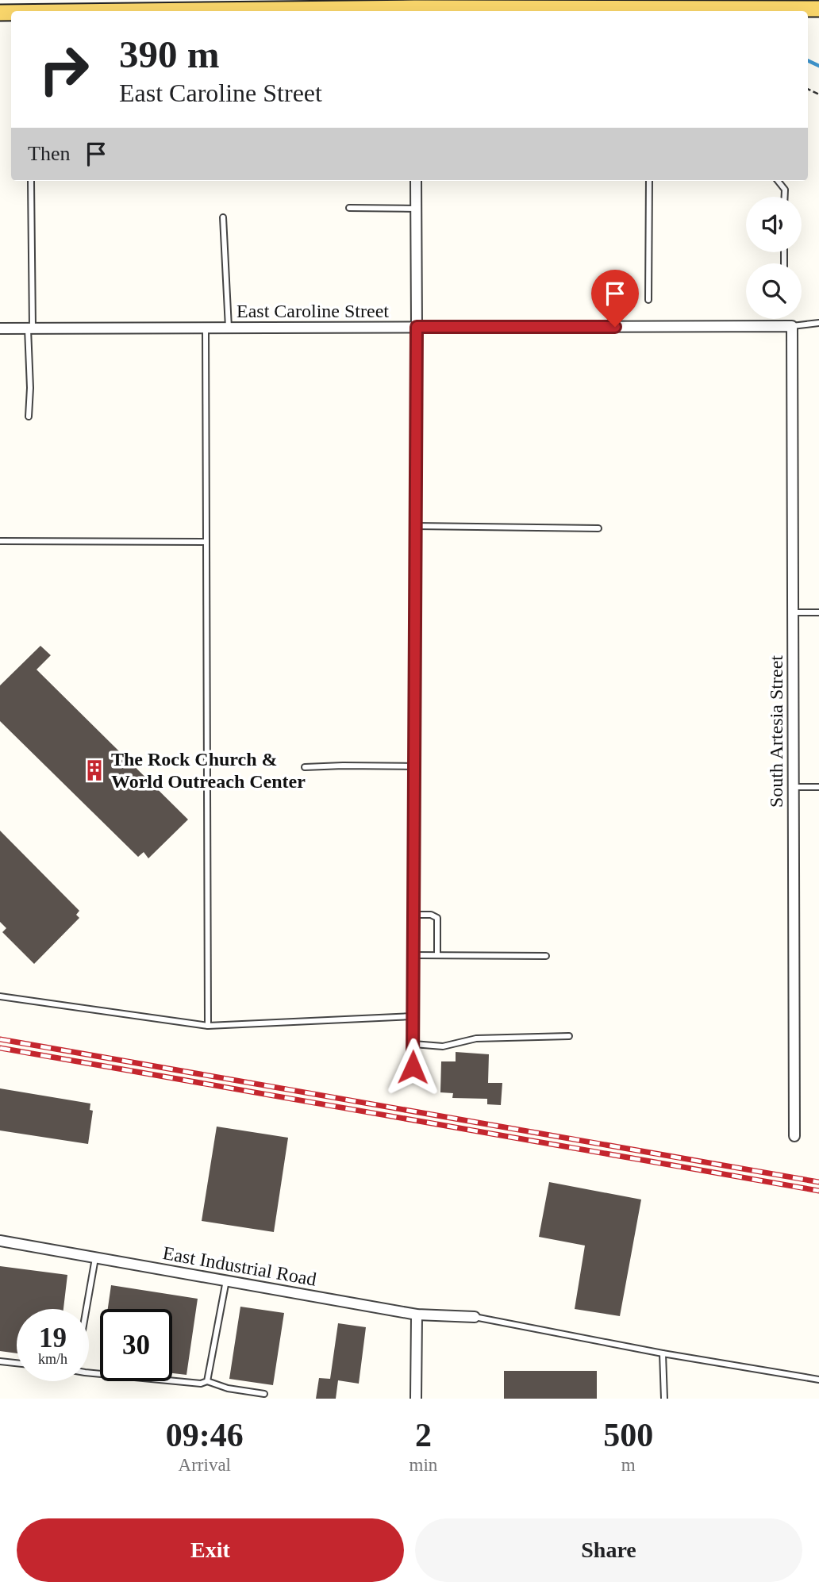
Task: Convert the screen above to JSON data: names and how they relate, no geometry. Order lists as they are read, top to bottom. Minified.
{"streets":{"street":["East Caroline Street","South Artesia Street","East Industrial Road"]},"crossings":[["East Caroline Street","South Artesia Street"]],"places":{"building":["The Rock Church & World Outreach Center"]},"page":{"turn":["390 m","East Caroline Street"],"then":"Then","speed":"19 km/h","limit":"30","eta":["09:46","Arrival","2","min","500","m"],"buttons":["Exit","Share"]}}
